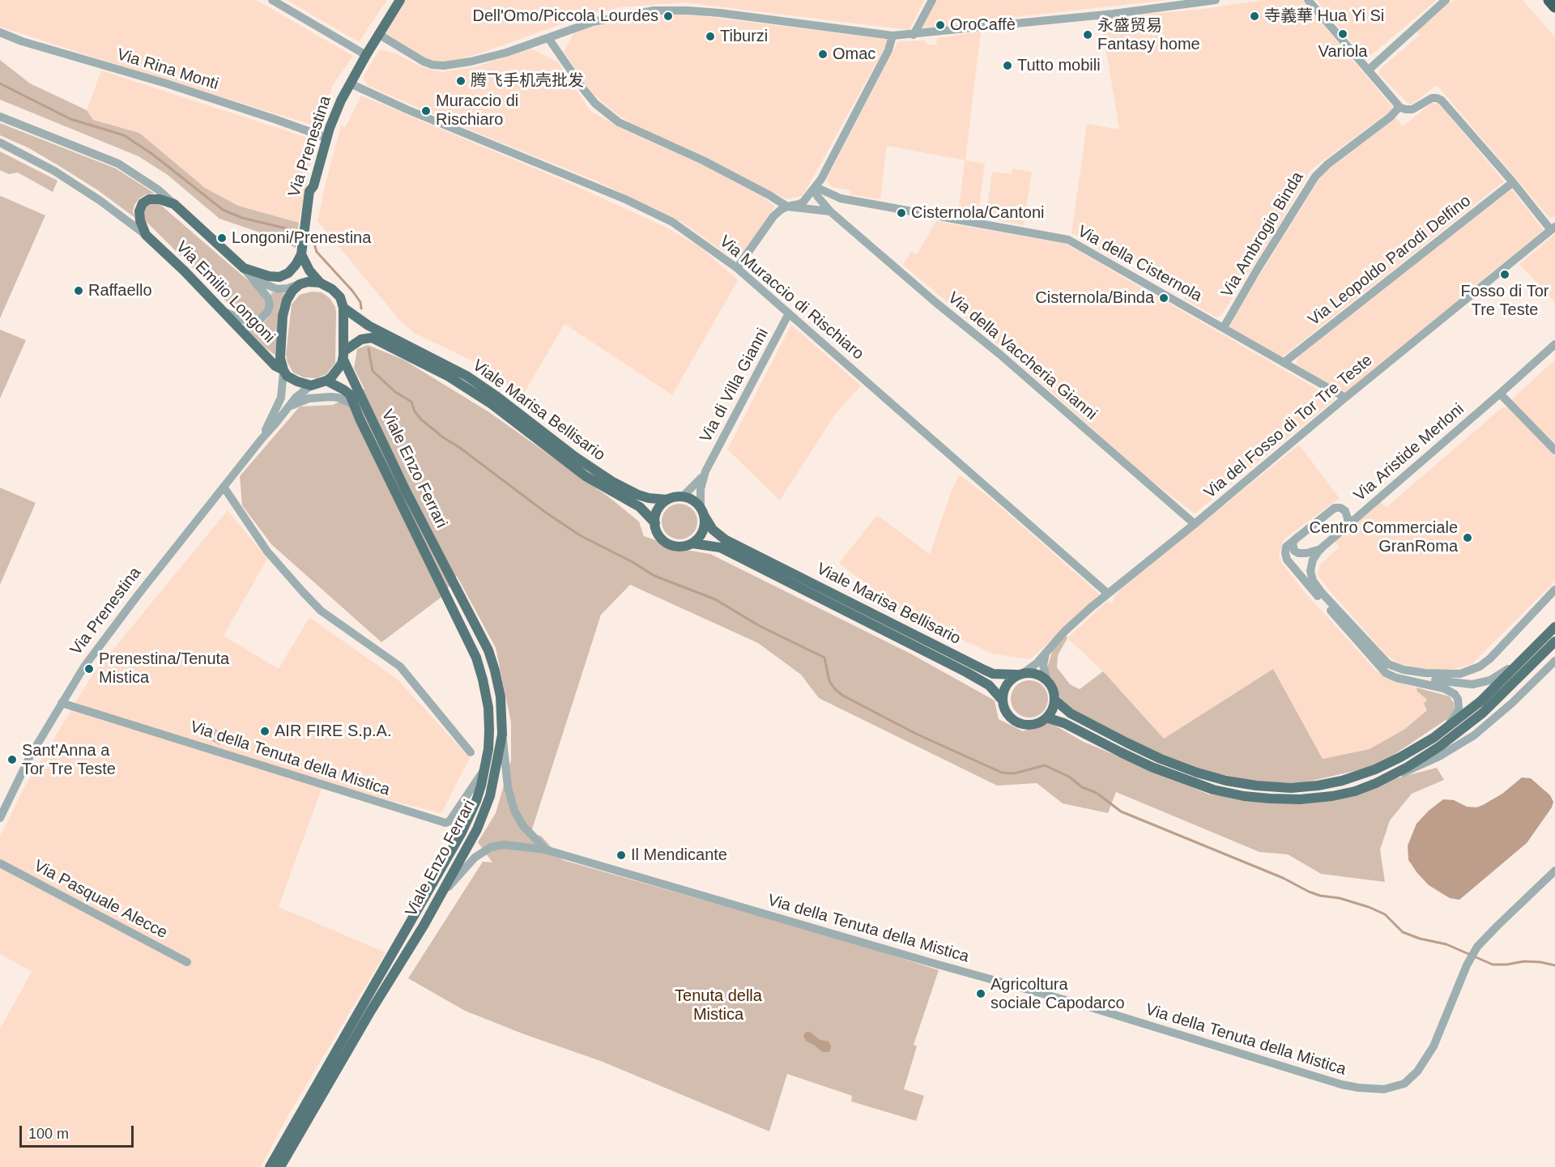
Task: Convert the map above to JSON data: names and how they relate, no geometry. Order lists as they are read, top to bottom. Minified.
{"streets":{"main road":["Via Prenestina","Via Emilio Longoni","Viale Marisa Bellisario","Viale Enzo Ferrari"],"street":["Via Rina Monti","Via Ambrogio Binda","Via Leopoldo Parodi Delfino","Via della Cisternola","Via Muraccio di Rischiaro","Via della Vaccheria Gianni","Via di Villa Gianni","Via del Fosso di Tor Tre Teste","Via Aristide Merloni","Via della Tenuta della Mistica","Via Pasquale Alecce"]},"crossings":[["Via Rina Monti","Via Prenestina"],["Via Prenestina","Via Emilio Longoni"],["Via Prenestina","Via Muraccio di Rischiaro"],["Via Prenestina","Viale Marisa Bellisario"],["Via Prenestina","Viale Enzo Ferrari"],["Via Prenestina","Via della Tenuta della Mistica"],["Via Ambrogio Binda","Via della Cisternola"],["Via Leopoldo Parodi Delfino","Via della Cisternola"],["Via della Cisternola","Via della Vaccheria Gianni"],["Via della Cisternola","Via del Fosso di Tor Tre Teste"],["Via Emilio Longoni","Viale Marisa Bellisario"],["Via Emilio Longoni","Viale Enzo Ferrari"],["Via Muraccio di Rischiaro","Via di Villa Gianni"],["Via Muraccio di Rischiaro","Via del Fosso di Tor Tre Teste"],["Via della Vaccheria Gianni","Via del Fosso di Tor Tre Teste"],["Via di Villa Gianni","Viale Marisa Bellisario"],["Viale Marisa Bellisario","Via del Fosso di Tor Tre Teste"],["Viale Marisa Bellisario","Viale Enzo Ferrari"],["Viale Enzo Ferrari","Via della Tenuta della Mistica"]],"parks":["Tenuta della Mistica"],"places":["Dell'Omo/Piccola Lourdes","寺義華 Hua Yi Si","OroCaffè","Variola","永盛贸易 Fantasy home","Tiburzi","Omac","Tutto mobili","腾飞手机壳批发","Muraccio di Rischiaro","Cisternola/Cantoni","Longoni/Prenestina","Fosso di Tor Tre Teste","Raffaello","Cisternola/Binda","Centro Commerciale GranRoma","Prenestina/Tenuta Mistica","AIR FIRE S.p.A.","Sant'Anna a Tor Tre Teste","Il Mendicante","Agricoltura sociale Capodarco"],"scale_bar":"100 m"}
